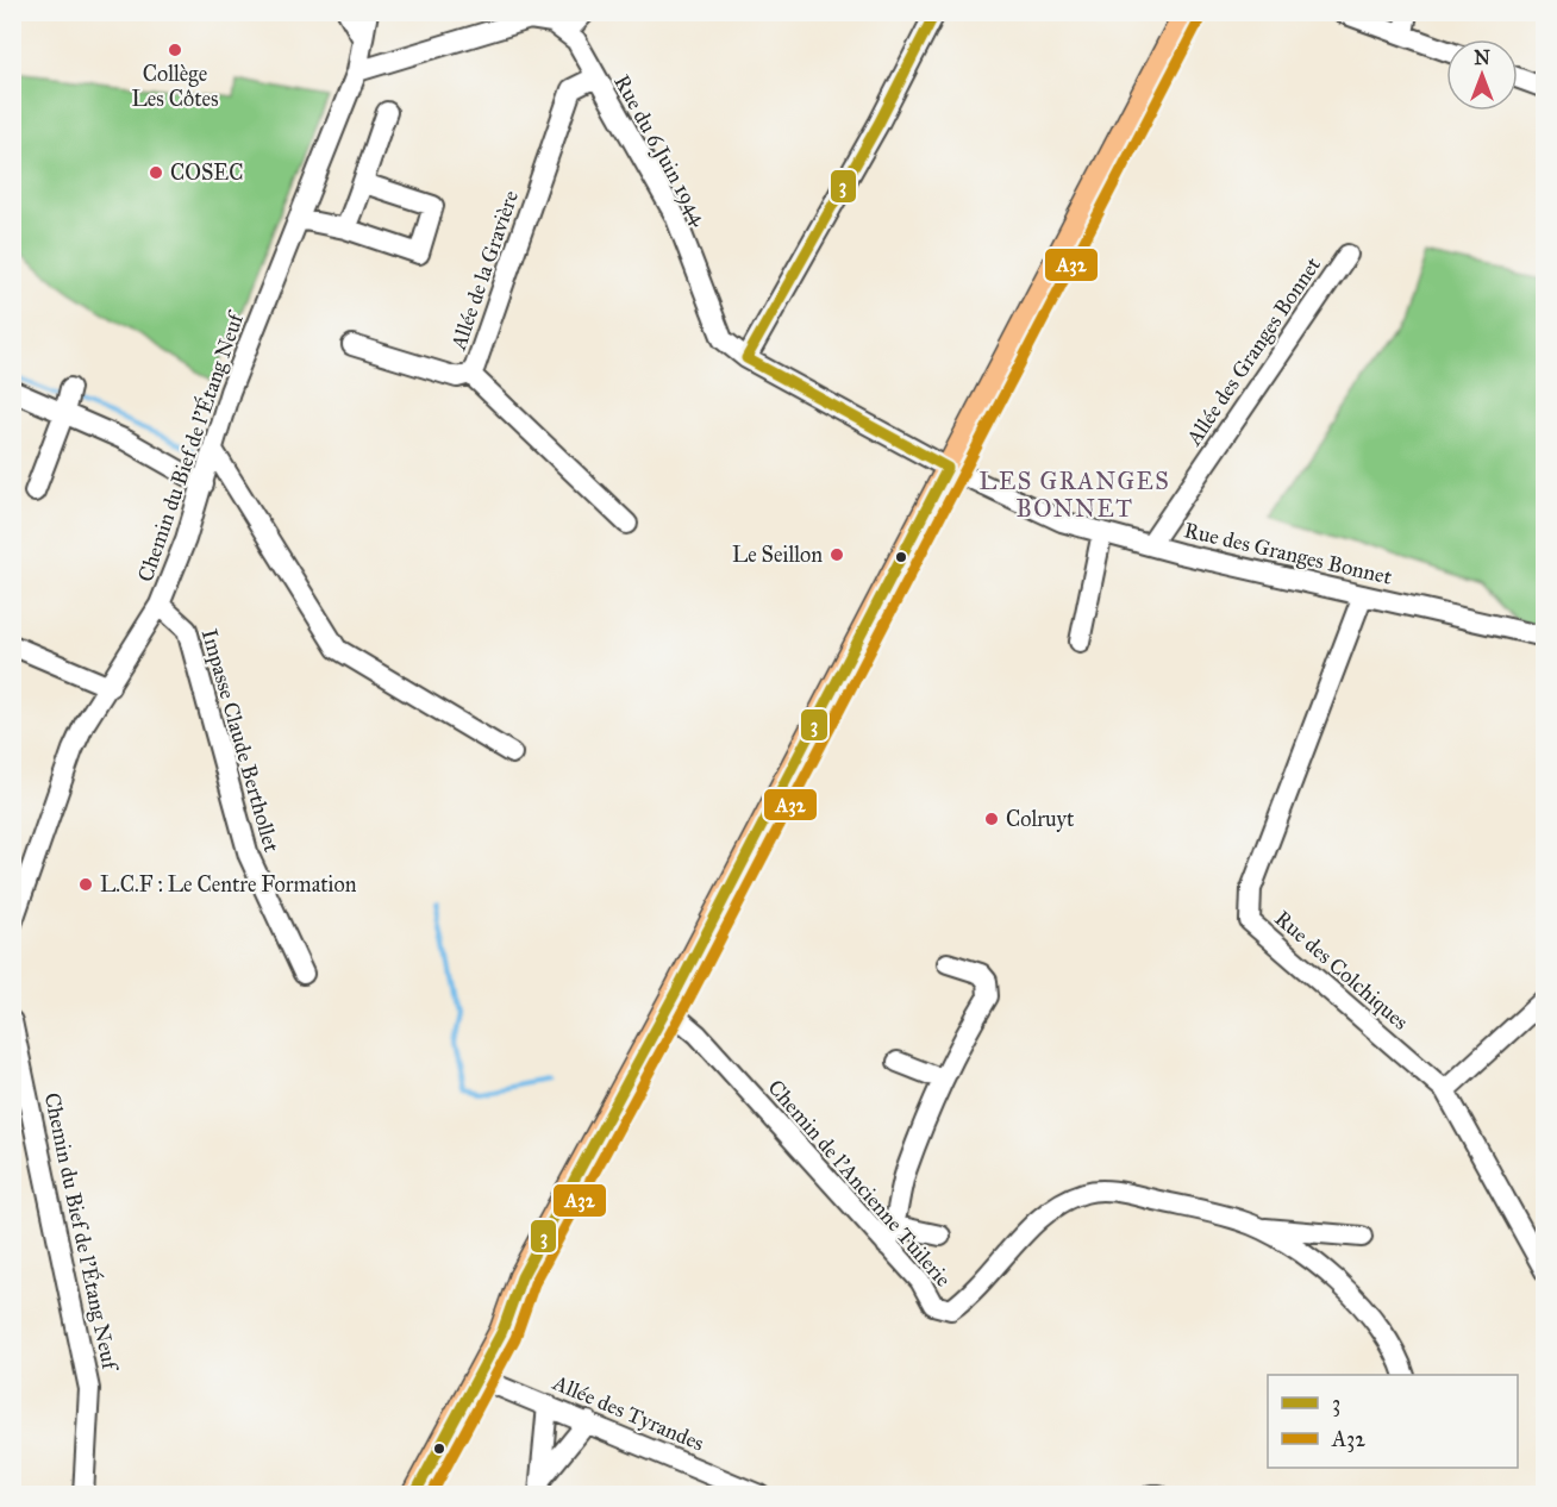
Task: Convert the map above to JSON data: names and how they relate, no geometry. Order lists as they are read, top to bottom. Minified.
{"streets":{"street":["Rue du 6 Juin 1944","Allée de la Gravière","Allée des Granges Bonnet","Chemin du Bief de l'Étang Neuf","Rue des Granges Bonnet","Impasse Claude Berthollet","Rue des Colchiques","Chemin de l'Ancienne Tuilerie","Allée des Tyrandes"]},"crossings":[["Rue du 6 Juin 1944","Allée de la Gravière"],["Rue du 6 Juin 1944","Rue des Granges Bonnet"],["Allée des Granges Bonnet","Rue des Granges Bonnet"],["Chemin du Bief de l'Étang Neuf","Impasse Claude Berthollet"],["Rue des Granges Bonnet","Rue des Colchiques"]],"districts":["LES GRANGES BONNET"],"places":["Collège Les Côtes","COSEC","Le Seillon","Colruyt","L.C.F : Le Centre Formation"],"lines":["transit line 3","transit line A32"],"legend":["3","A32"],"north":"top"}
